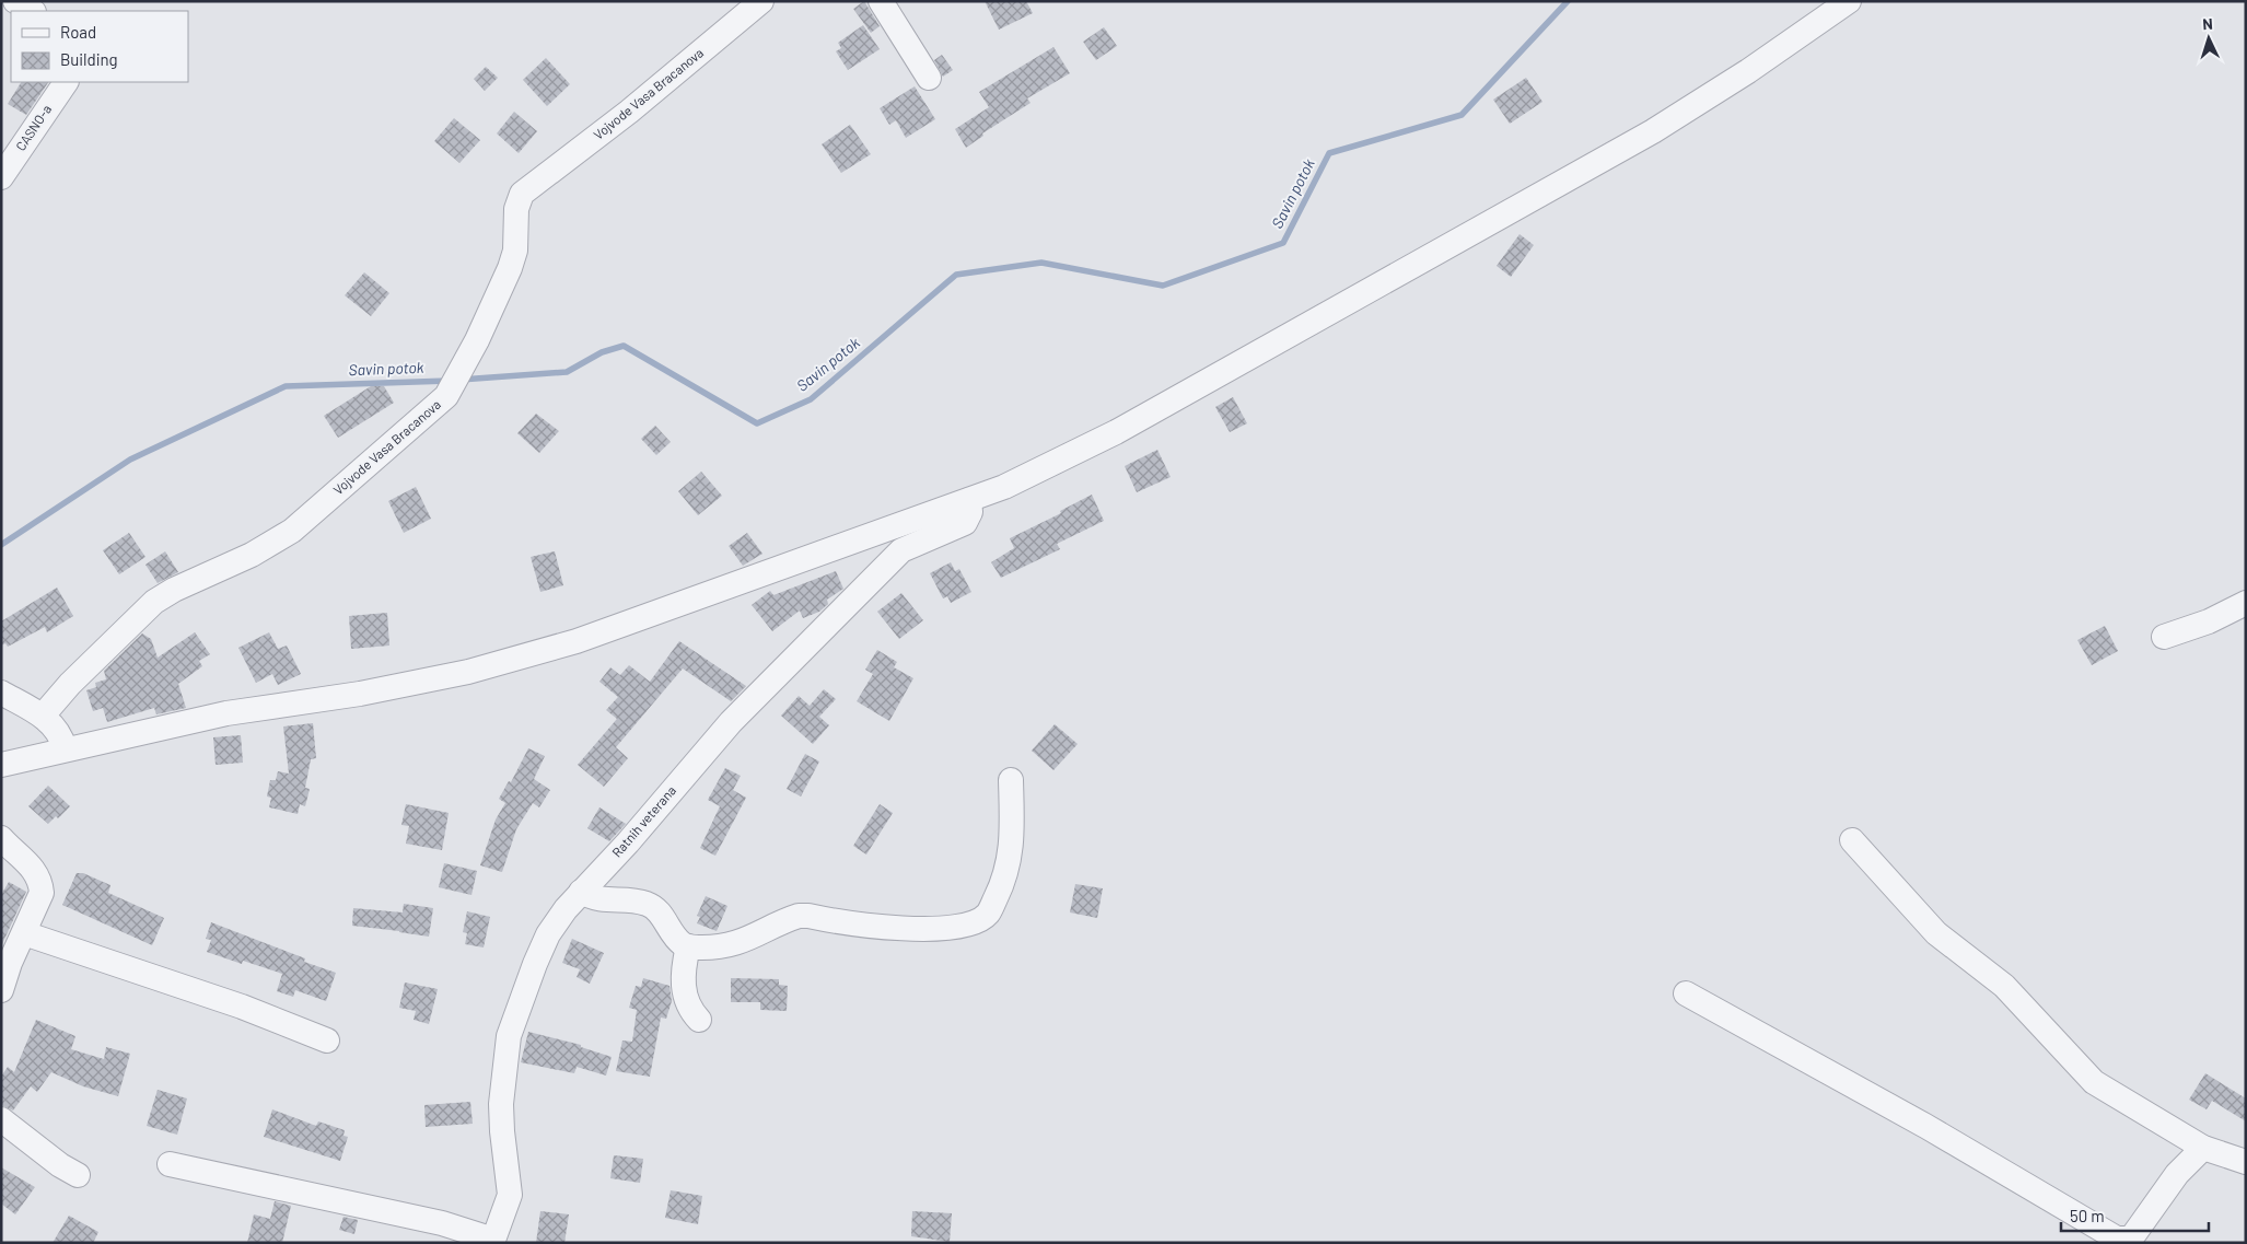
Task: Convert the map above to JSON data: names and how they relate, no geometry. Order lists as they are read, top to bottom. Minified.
{"streets":{"street":["Vojvode Vasa Bracanova","CASNO-a","Ratnih veterana"]},"water":["Savin potok"],"legend":["Road","Building"],"scale_bar":"50 m","north":"top"}
